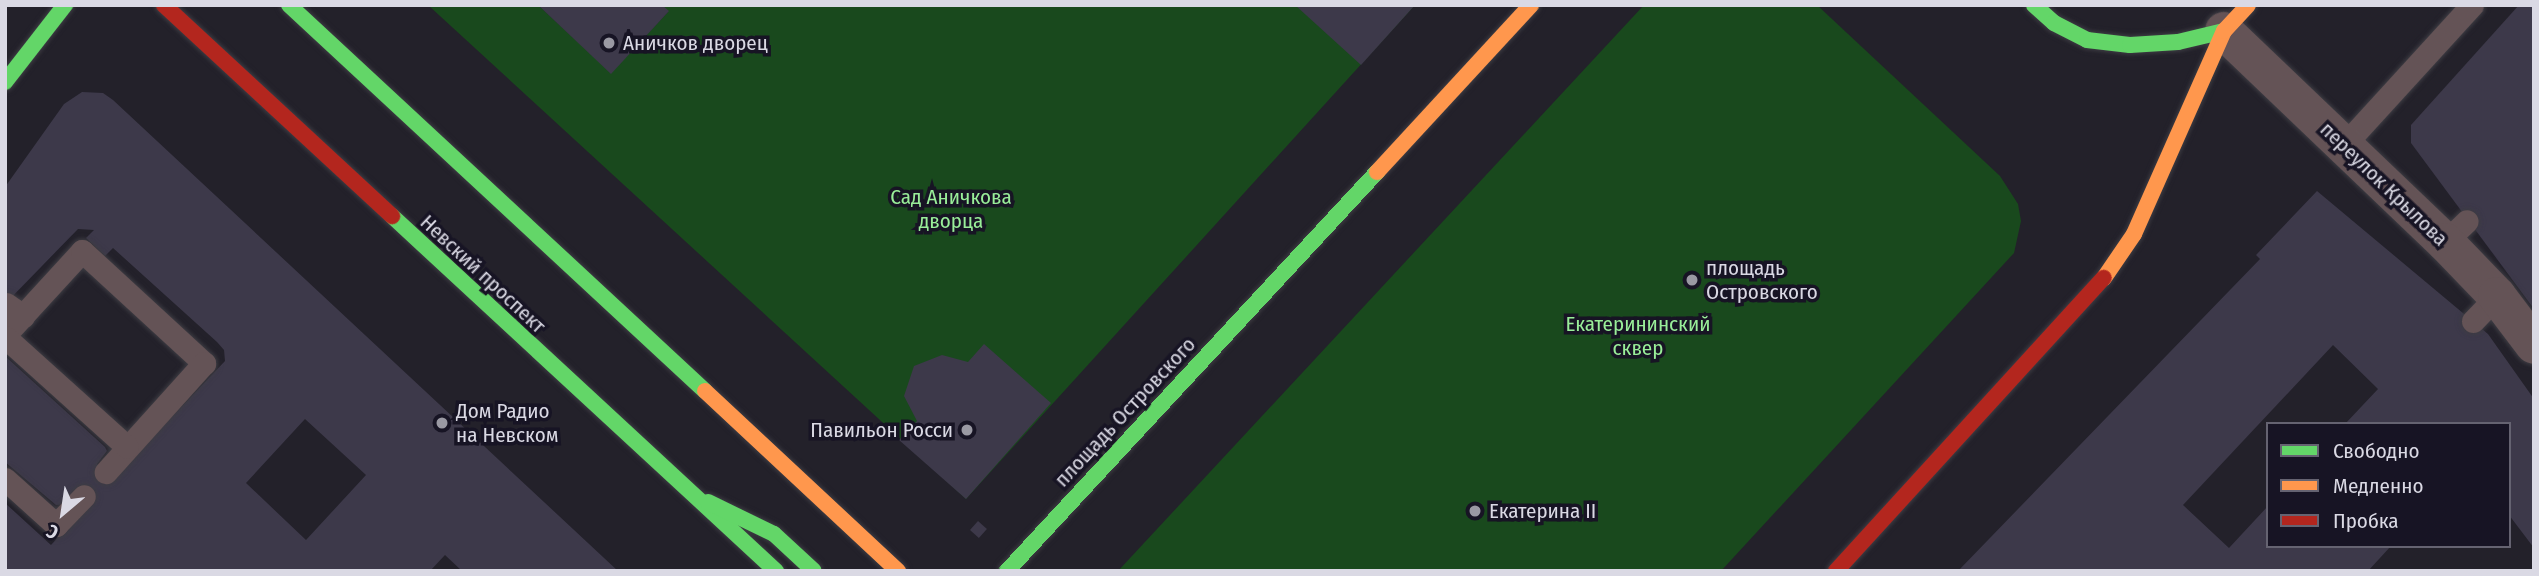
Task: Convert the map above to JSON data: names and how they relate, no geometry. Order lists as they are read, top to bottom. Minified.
{"streets":{"street":["переулок Крылова","Невский проспект","площадь Островского"]},"parks":["Сад Аничкова дворца","Екатерининский сквер"],"places":["Аничков дворец","площадь Островского","Дом Радио на Невском","Павильон Росси","Екатерина II"],"legend":["Свободно","Медленно","Пробка"],"north":"bottom left"}
